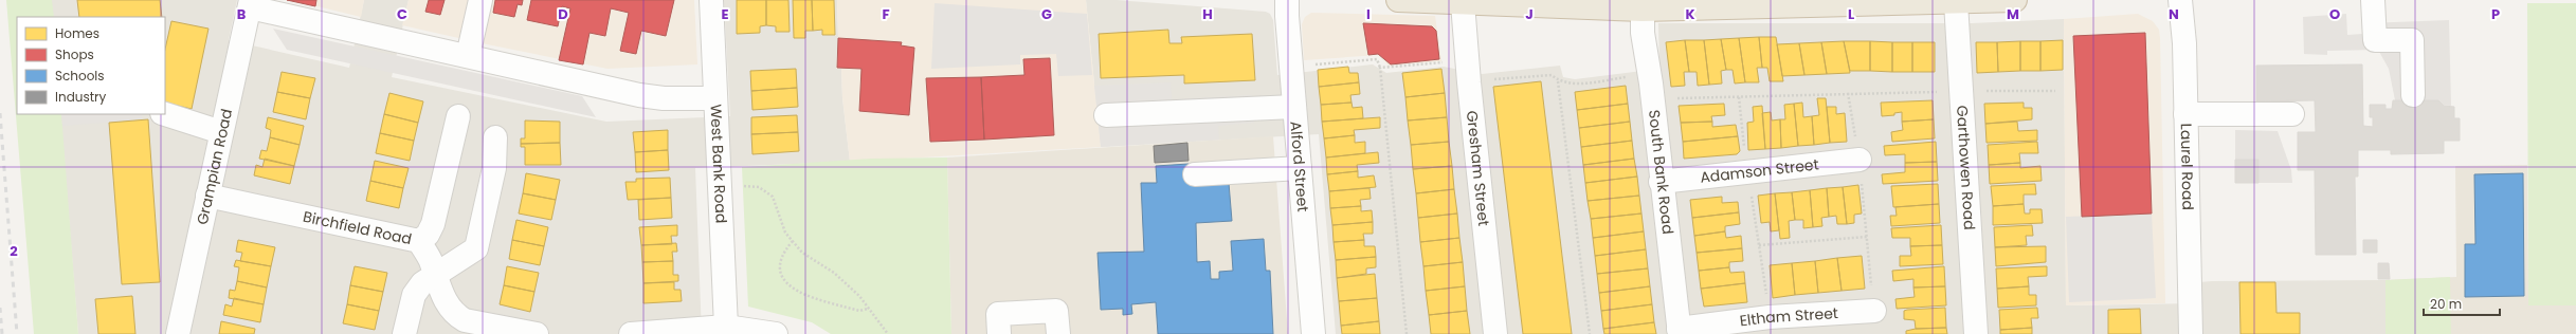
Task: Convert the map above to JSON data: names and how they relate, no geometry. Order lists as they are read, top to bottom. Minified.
{"streets":{"street":["West Bank Road","Grampian Road","Alford Street","Laurel Road","Garthowen Road","Gresham Street","Adamson Street","South Bank Road","Birchfield Road","Eltham Street"]},"crossings":[["Grampian Road","Birchfield Road"],["Adamson Street","South Bank Road"],["South Bank Road","Eltham Street"]],"legend":["Homes","Shops","Schools","Industry"],"scale_bar":"20 m","grid":{"columns":["B","C","D","E","F","G","H","I","J","K","L","M","N","O","P"],"rows":["2"]}}
